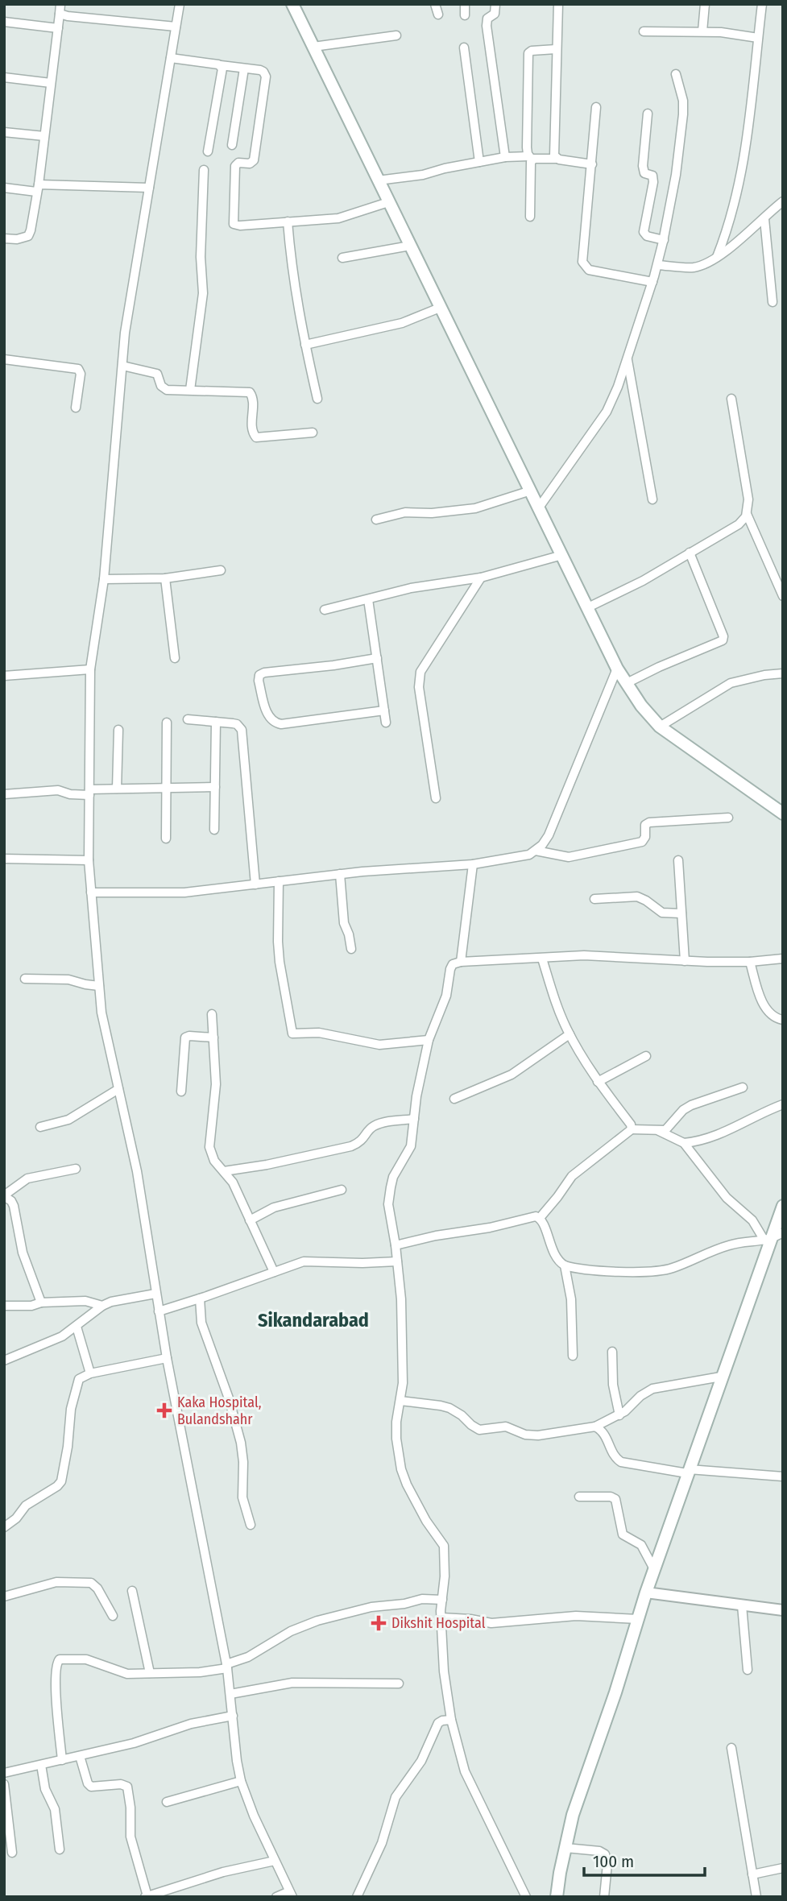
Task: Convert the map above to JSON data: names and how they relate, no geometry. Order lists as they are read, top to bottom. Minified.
{"districts":["Sikandarabad"],"places":{"health":["Kaka Hospital, Bulandshahr","Dikshit Hospital"]},"scale_bar":"100 m"}
